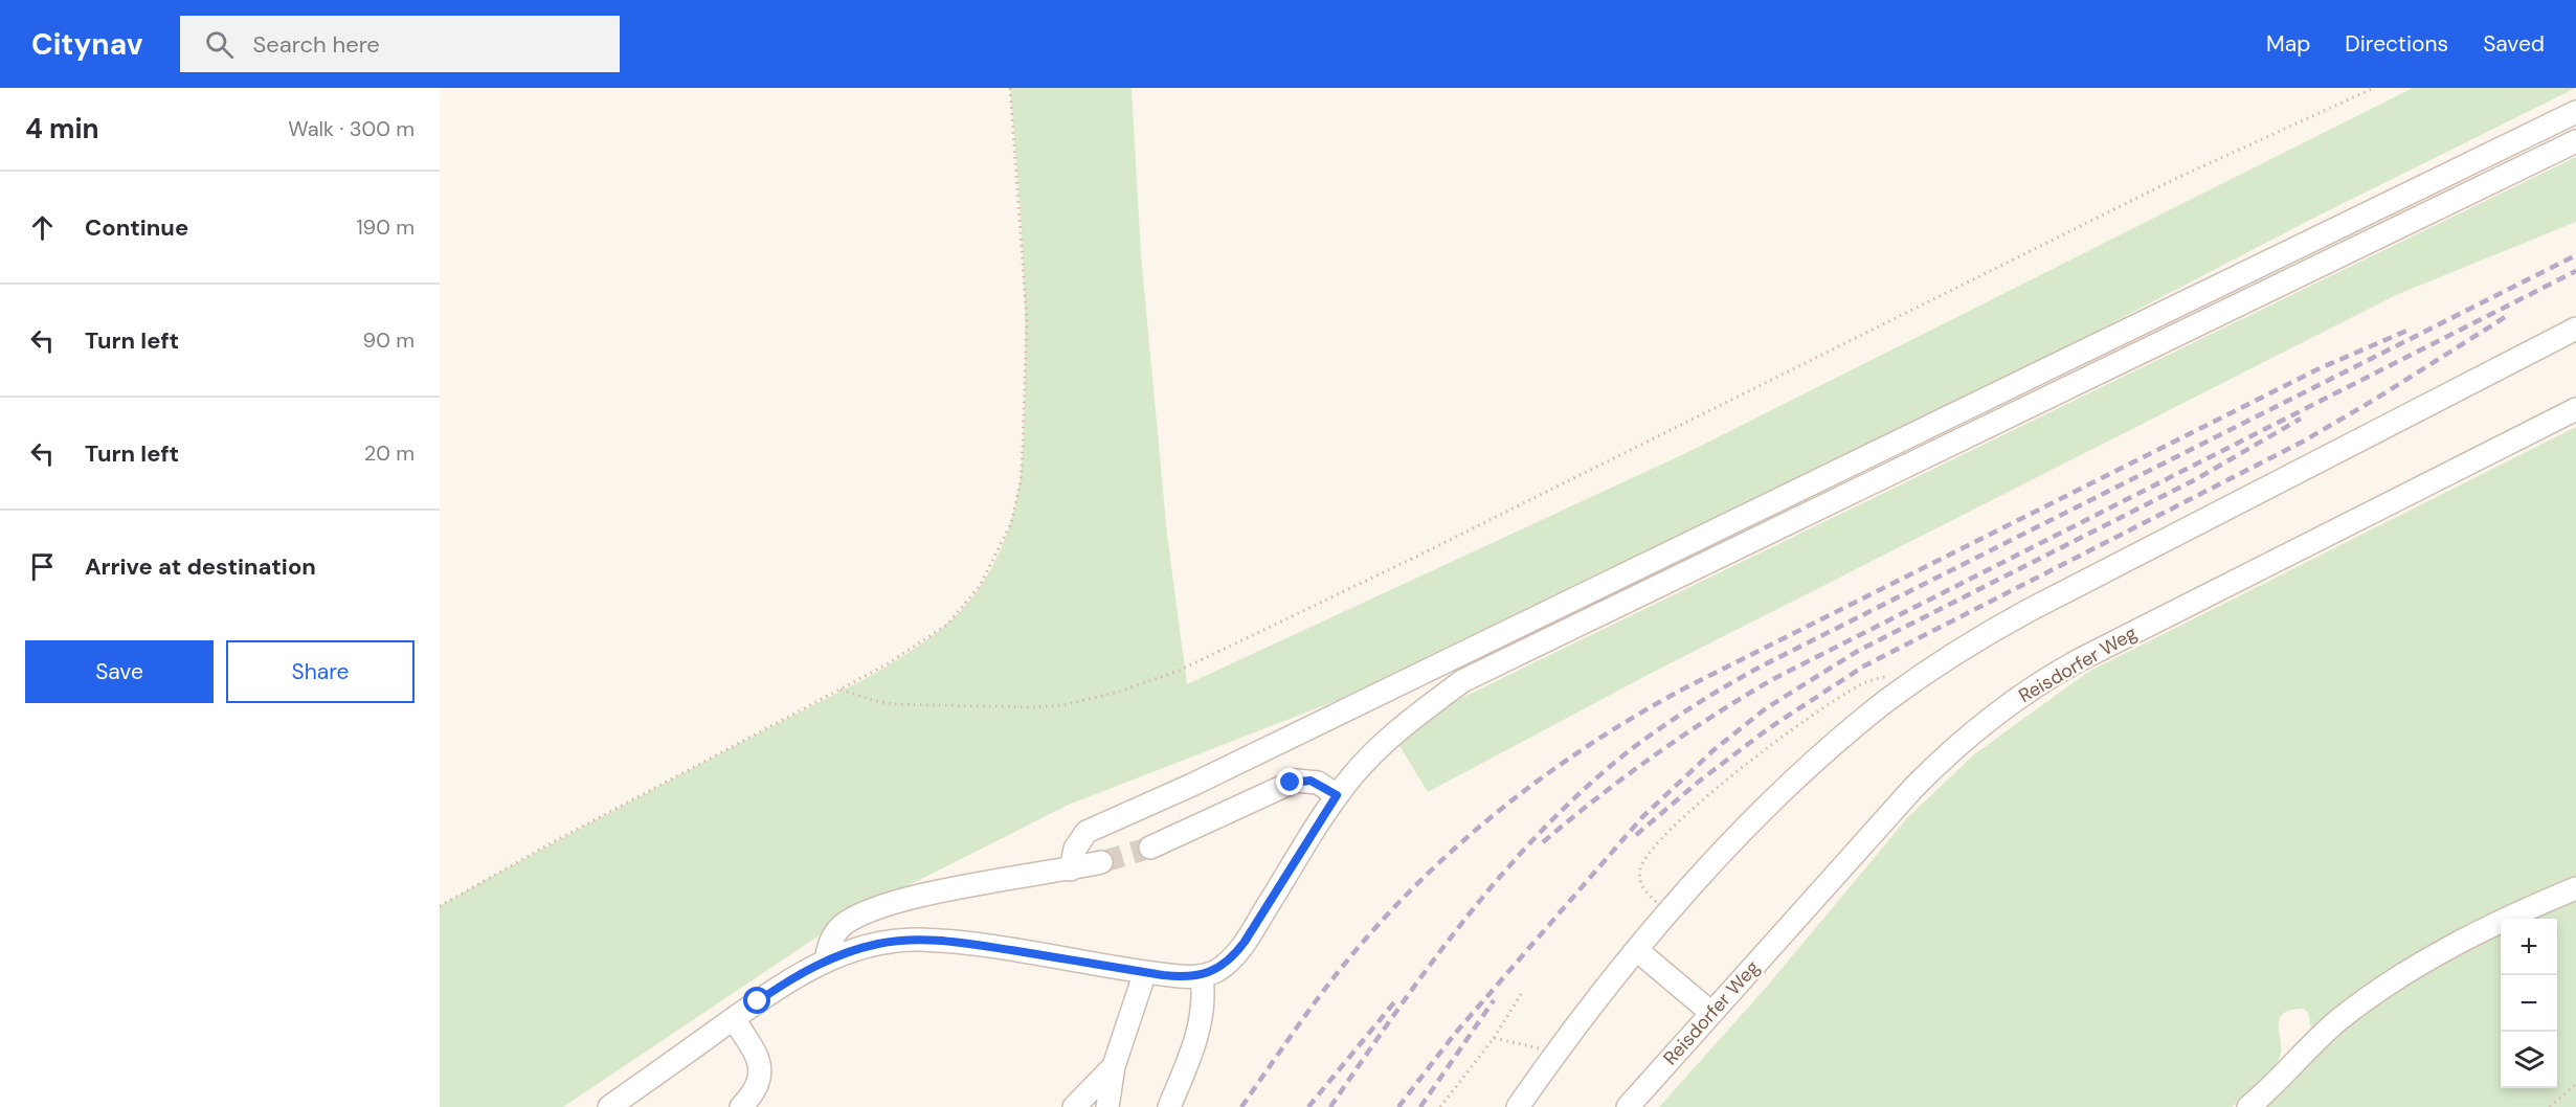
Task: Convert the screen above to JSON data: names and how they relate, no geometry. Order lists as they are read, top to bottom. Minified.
{"streets":{"street":["Reisdorfer Weg"]},"page":{"header":"Citynav","search":"Search here","nav":["Map","Directions","Saved"],"heading":["4 min","Walk · 300 m"],"list":[["Continue","190 m"],["Turn left","90 m"],["Turn left","20 m"],"Arrive at destination"],"buttons":["Save","Share"],"map_buttons":["+","−"]}}
